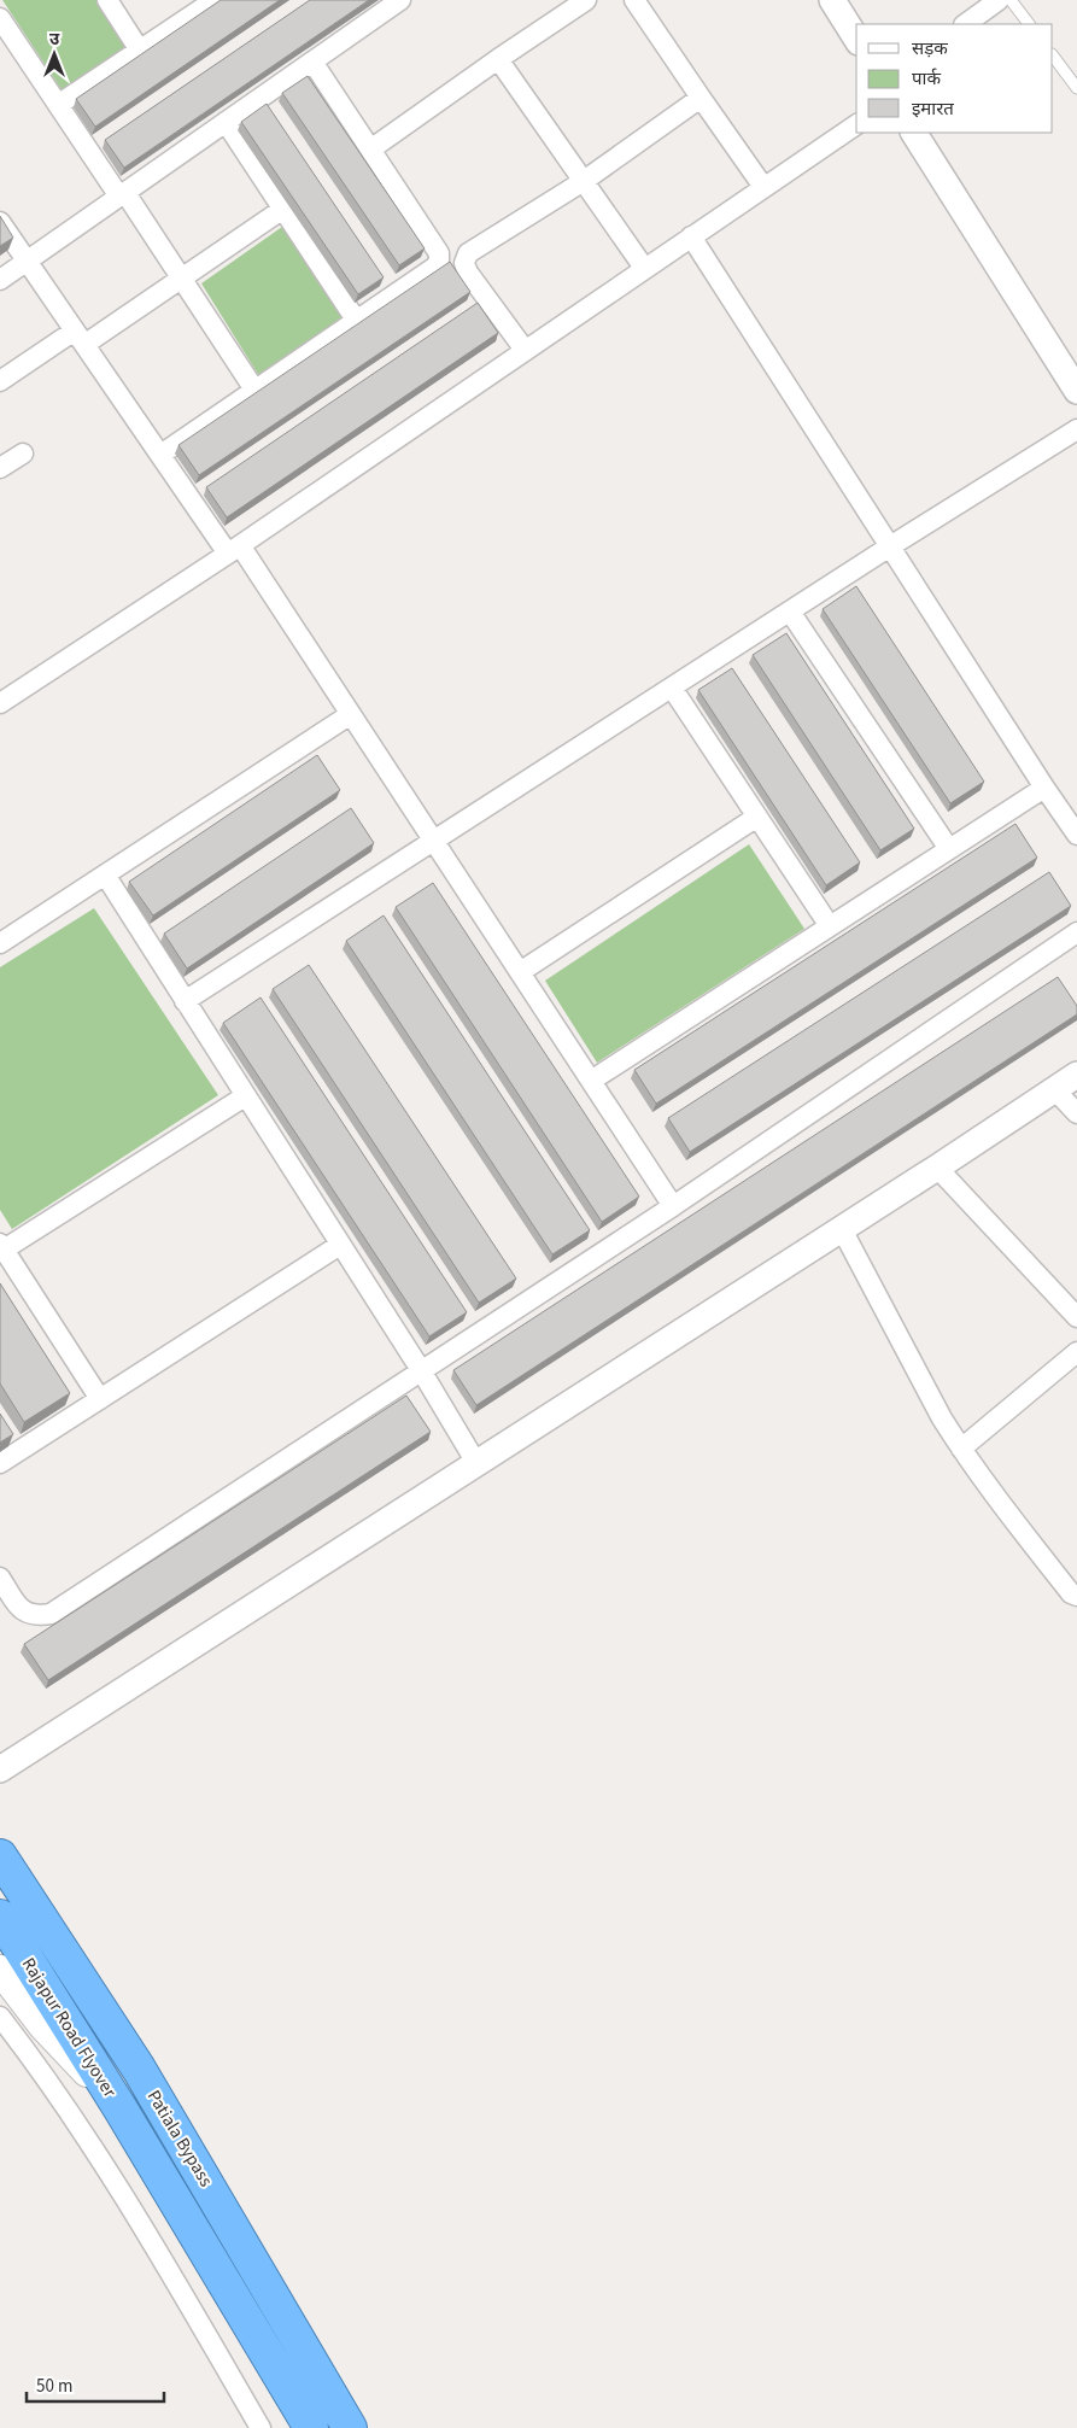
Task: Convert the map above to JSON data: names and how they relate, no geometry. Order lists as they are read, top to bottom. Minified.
{"streets":{"highway":["Rajapur Road Flyover","Patiala Bypass"]},"crossings":[["Rajapur Road Flyover","Patiala Bypass"]],"legend":["सड़क","पार्क","इमारत"],"scale_bar":"50 m","north":"top"}
